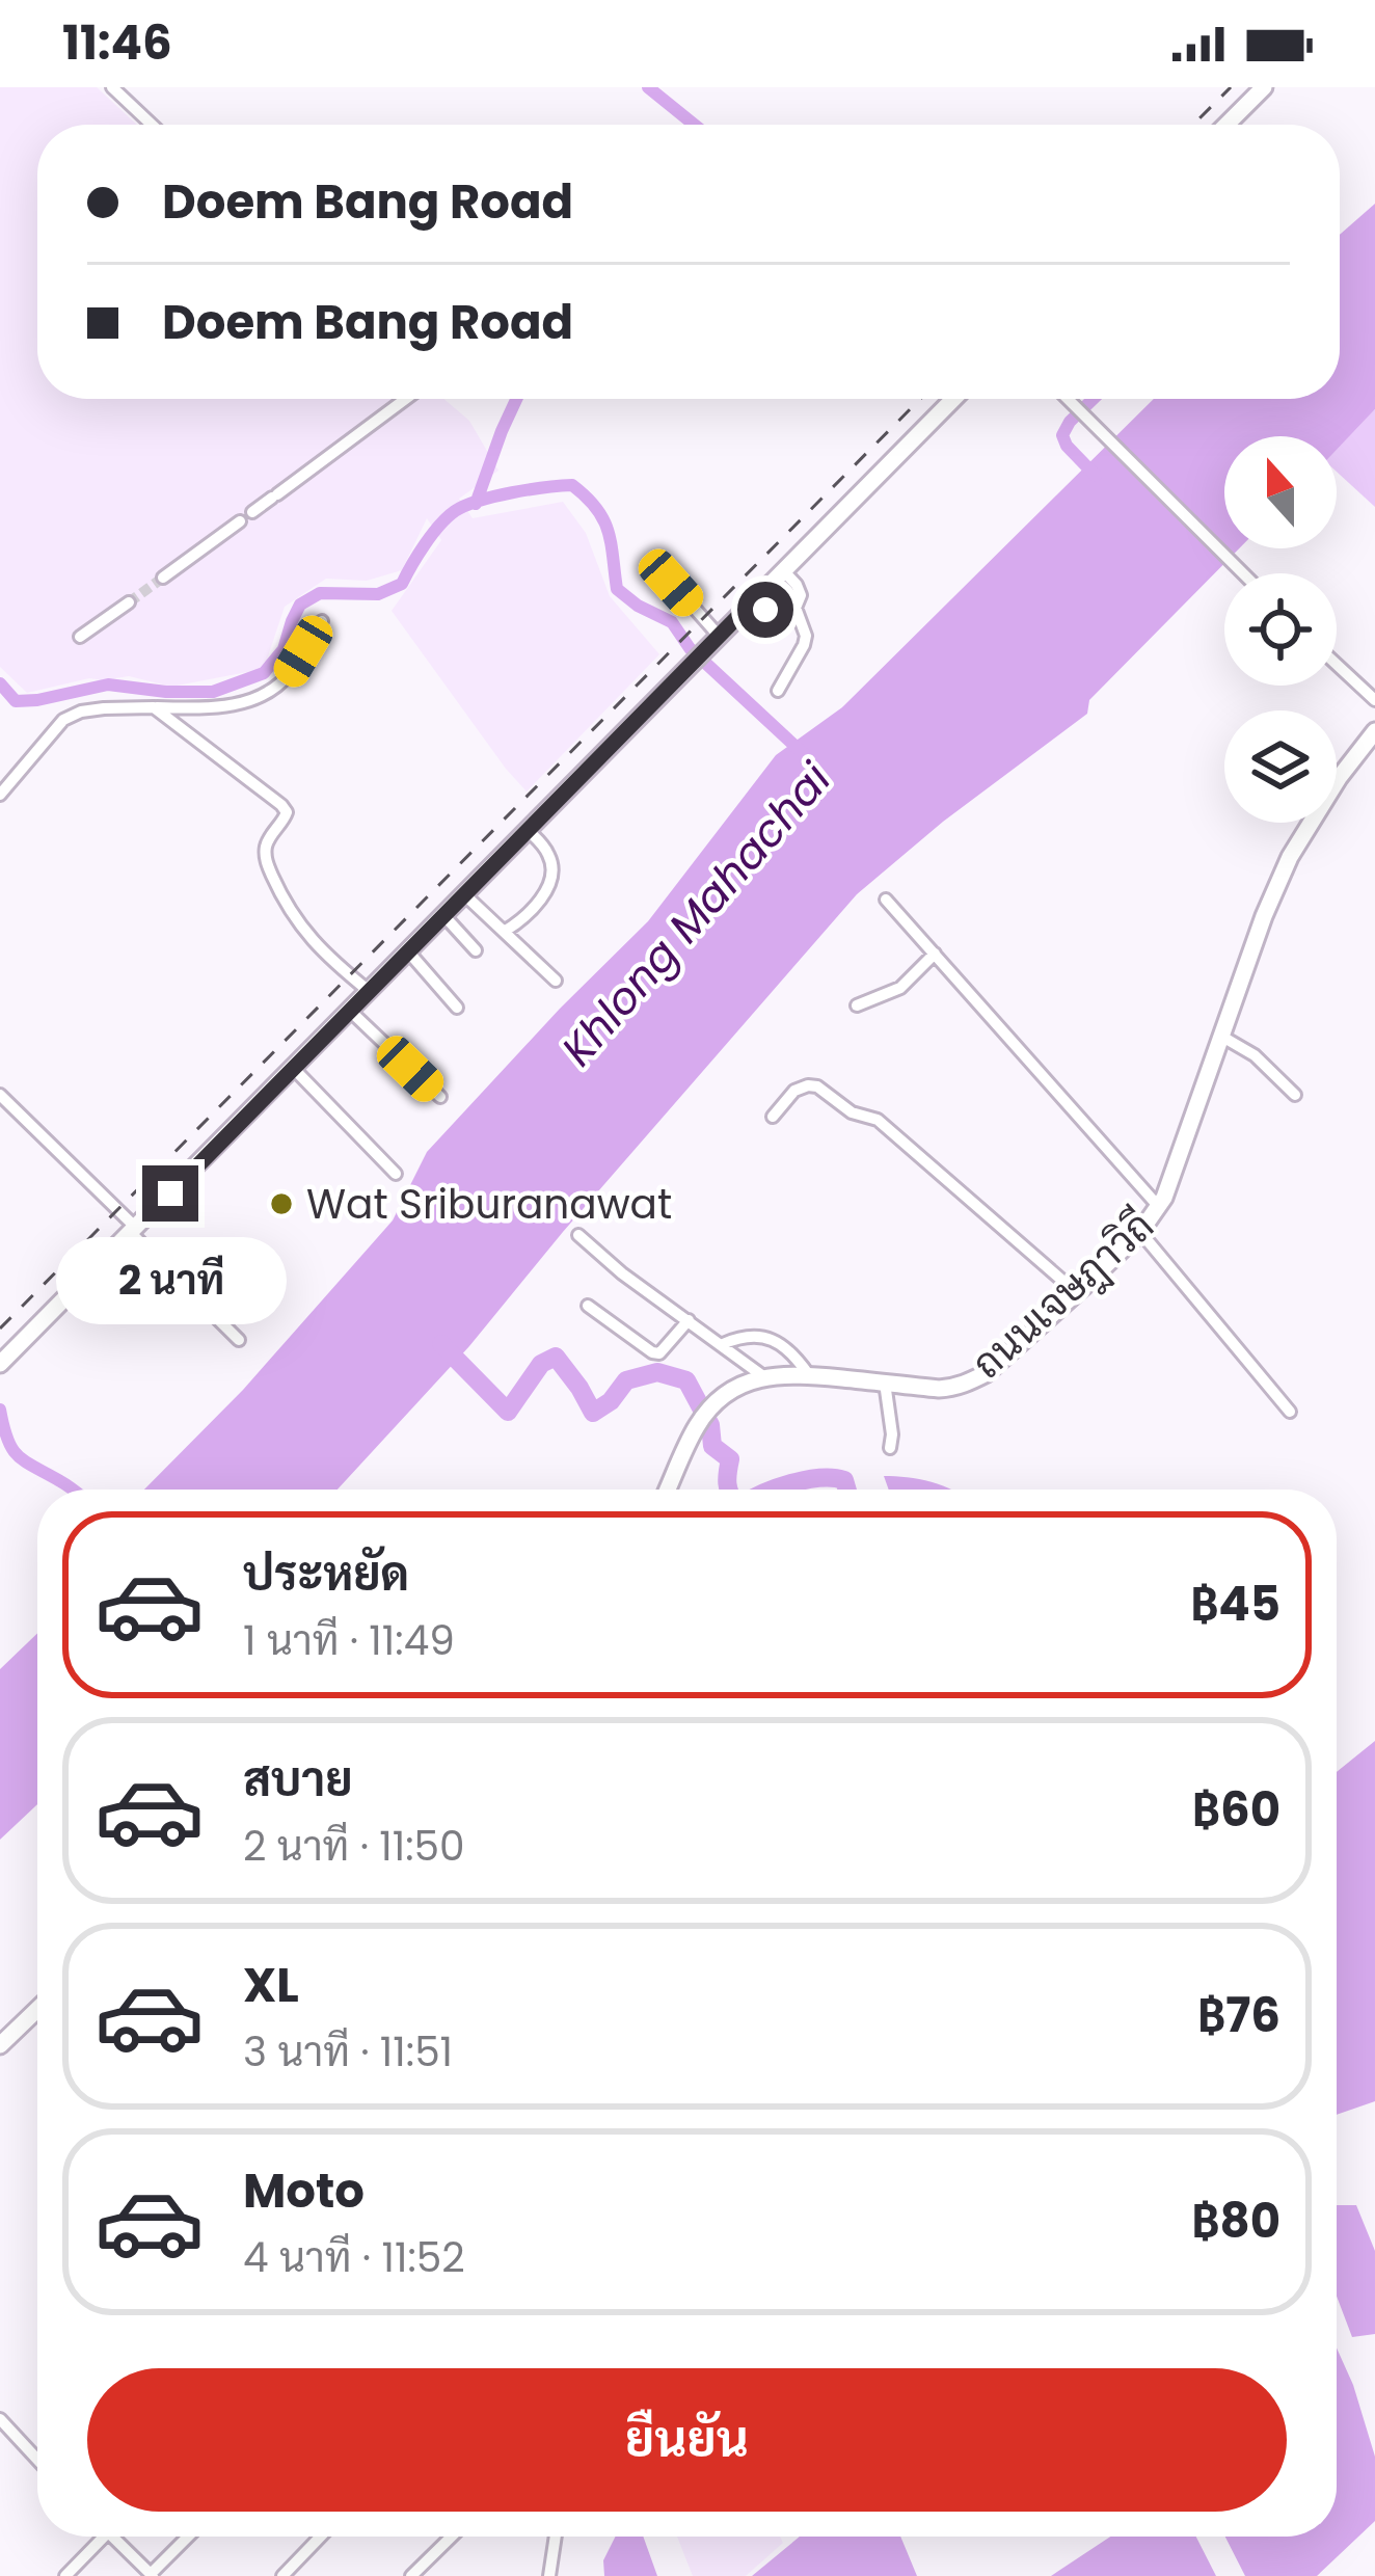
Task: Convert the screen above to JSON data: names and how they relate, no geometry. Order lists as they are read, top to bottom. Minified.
{"streets":{"street":["ถนนเจษฎาวิถี"]},"water":["Khlong Mahachai"],"places":["Wat Sriburanawat"],"north":"top","page":{"status":"11:46","banner":["Doem Bang Road","Doem Bang Road"],"bubble":"2 นาที","list":[{"name":"ประหยัด","note":"1 นาที · 11:49","value":"฿45"},{"name":"สบาย","note":"2 นาที · 11:50","value":"฿60"},{"name":"XL","note":"3 นาที · 11:51","value":"฿76"},{"name":"Moto","note":"4 นาที · 11:52","value":"฿80"}],"buttons":"ยืนยัน"}}
